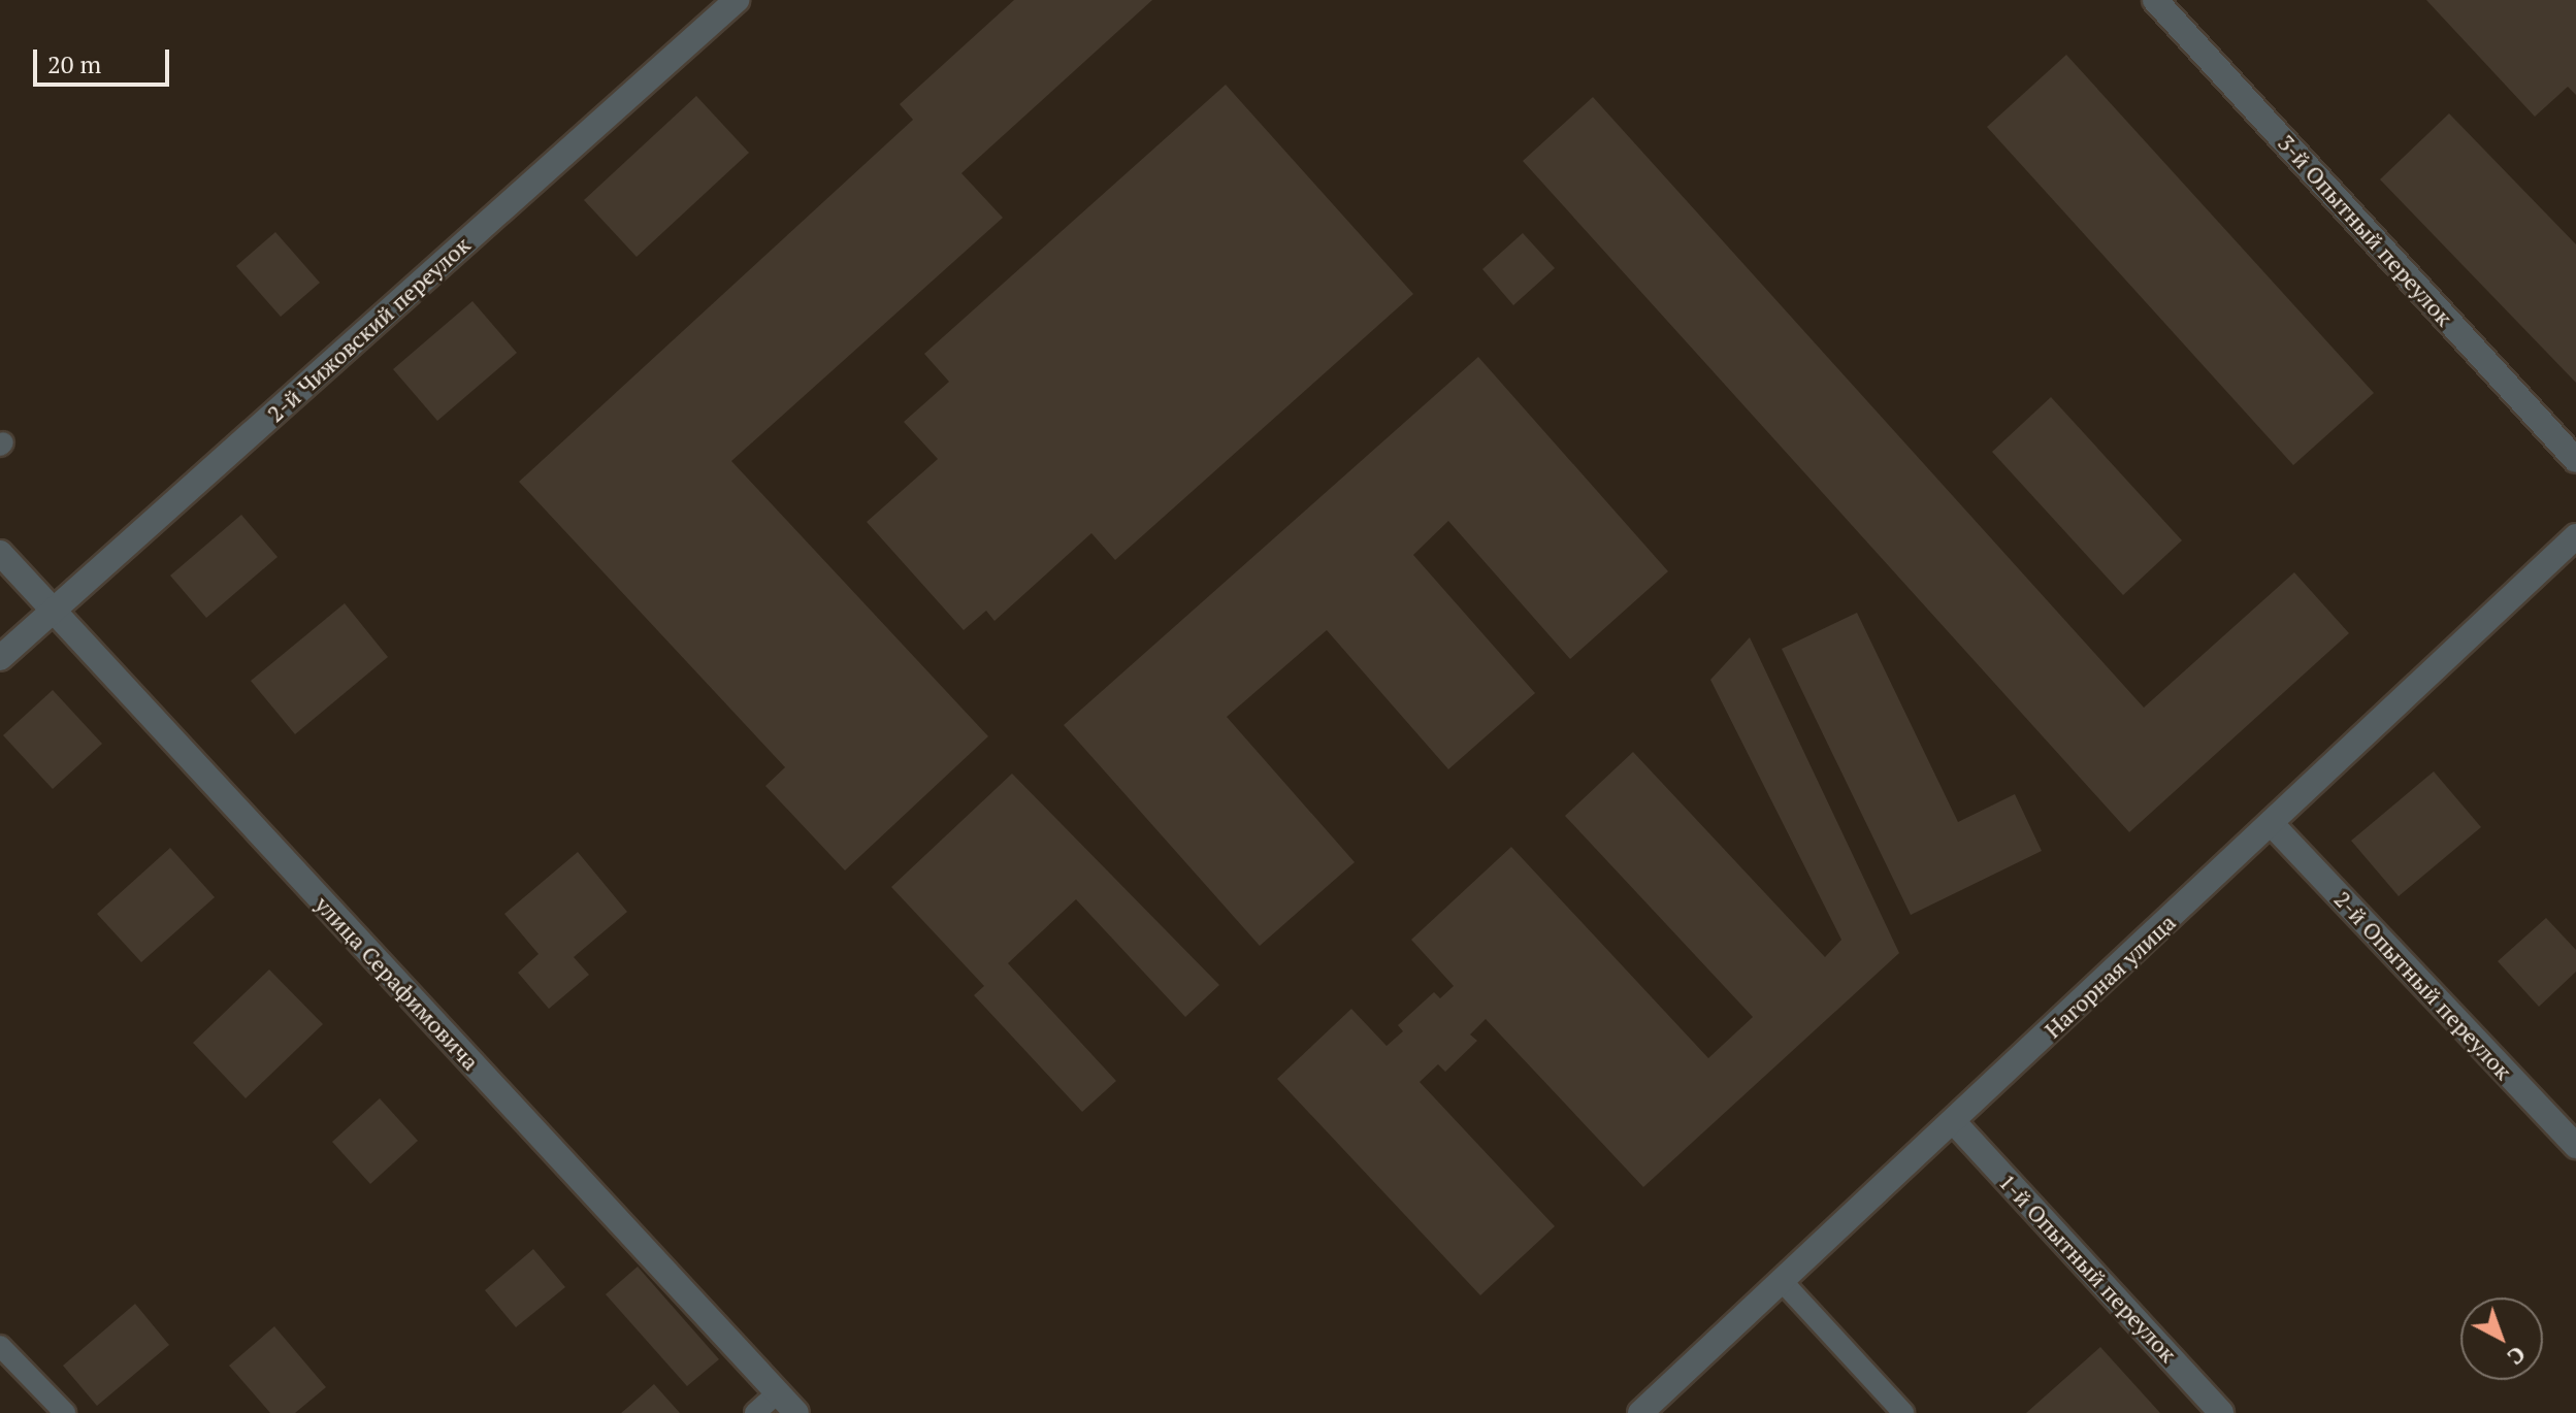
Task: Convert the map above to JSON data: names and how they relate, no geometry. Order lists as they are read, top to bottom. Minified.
{"streets":{"street":["3-й Опытный переулок","2-й Чижовский переулок","Нагорная улица","улица Серафимовича","2-й Опытный переулок","1-й Опытный переулок"]},"crossings":[["2-й Чижовский переулок","улица Серафимовича"],["Нагорная улица","2-й Опытный переулок"],["Нагорная улица","1-й Опытный переулок"]],"scale_bar":"20 m","north":"bottom right"}
